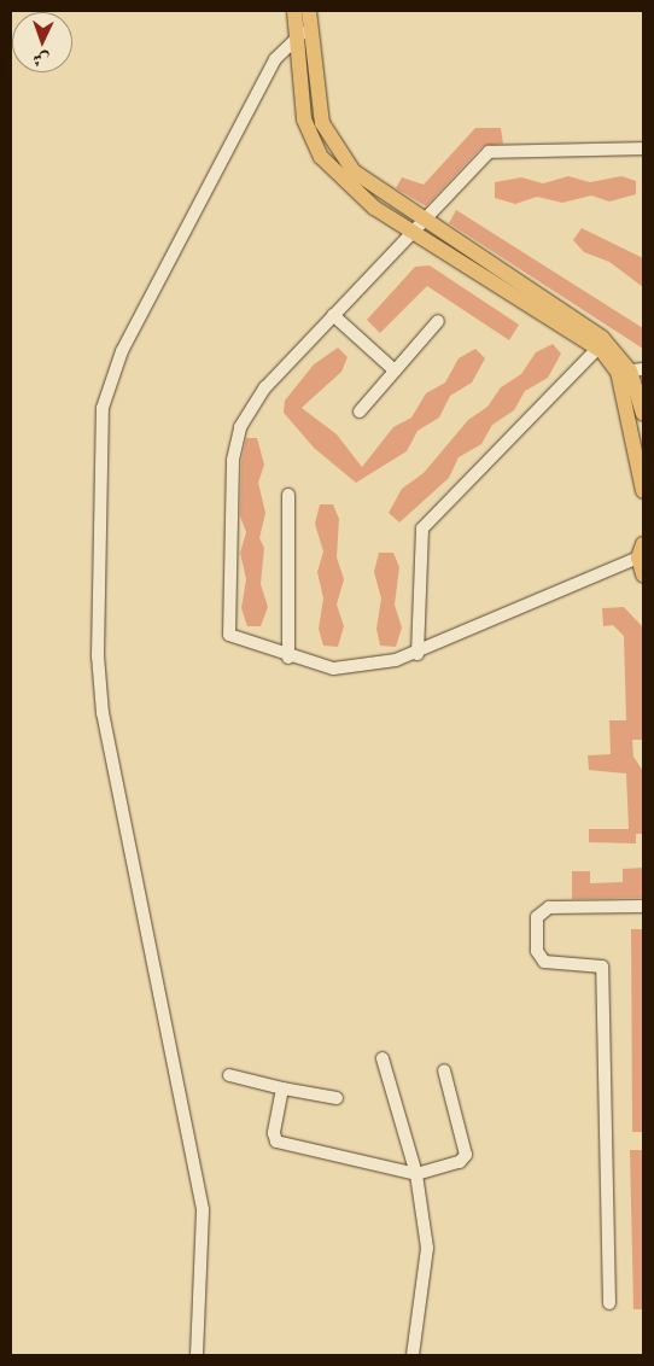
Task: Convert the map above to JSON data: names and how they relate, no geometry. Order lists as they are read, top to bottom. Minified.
{"north":"bottom"}
